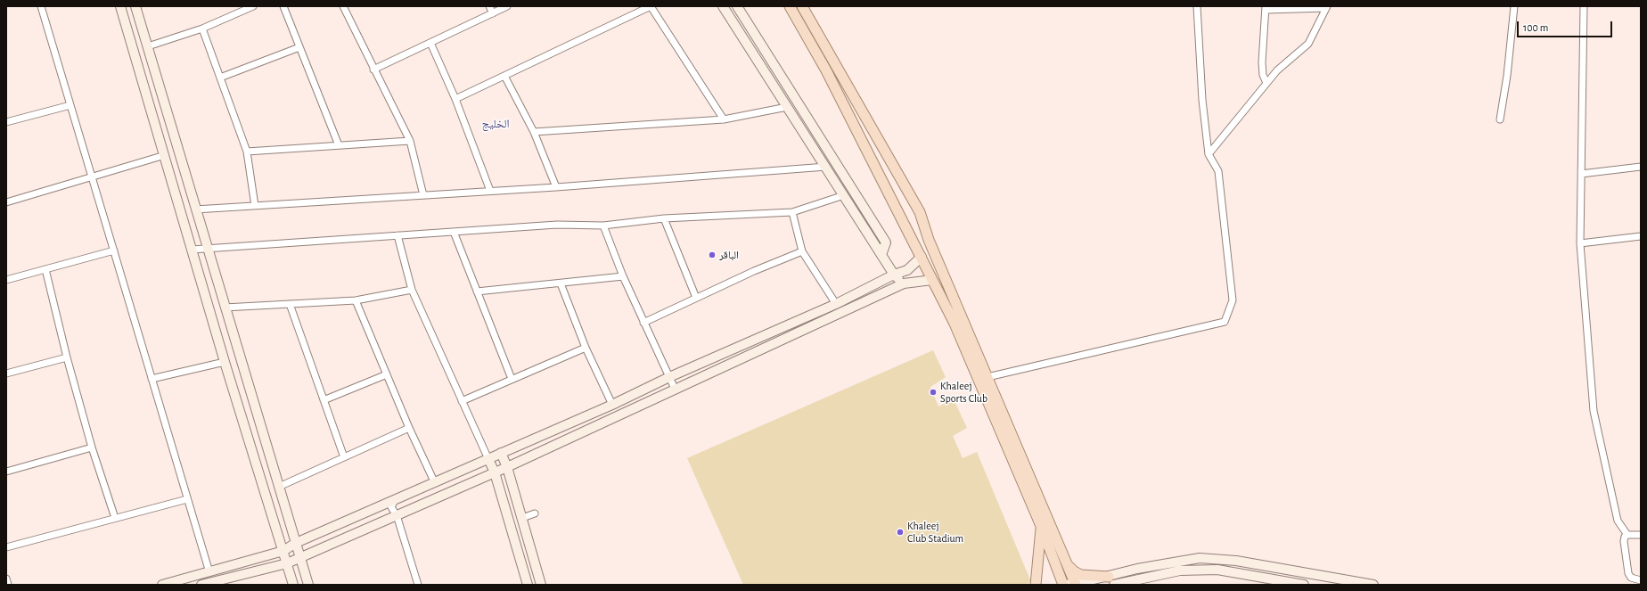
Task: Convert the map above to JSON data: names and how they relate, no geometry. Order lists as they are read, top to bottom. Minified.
{"districts":["الخليج"],"places":["الباقر","Khaleej Sports Club","Khaleej Club Stadium"],"scale_bar":"100 m"}
